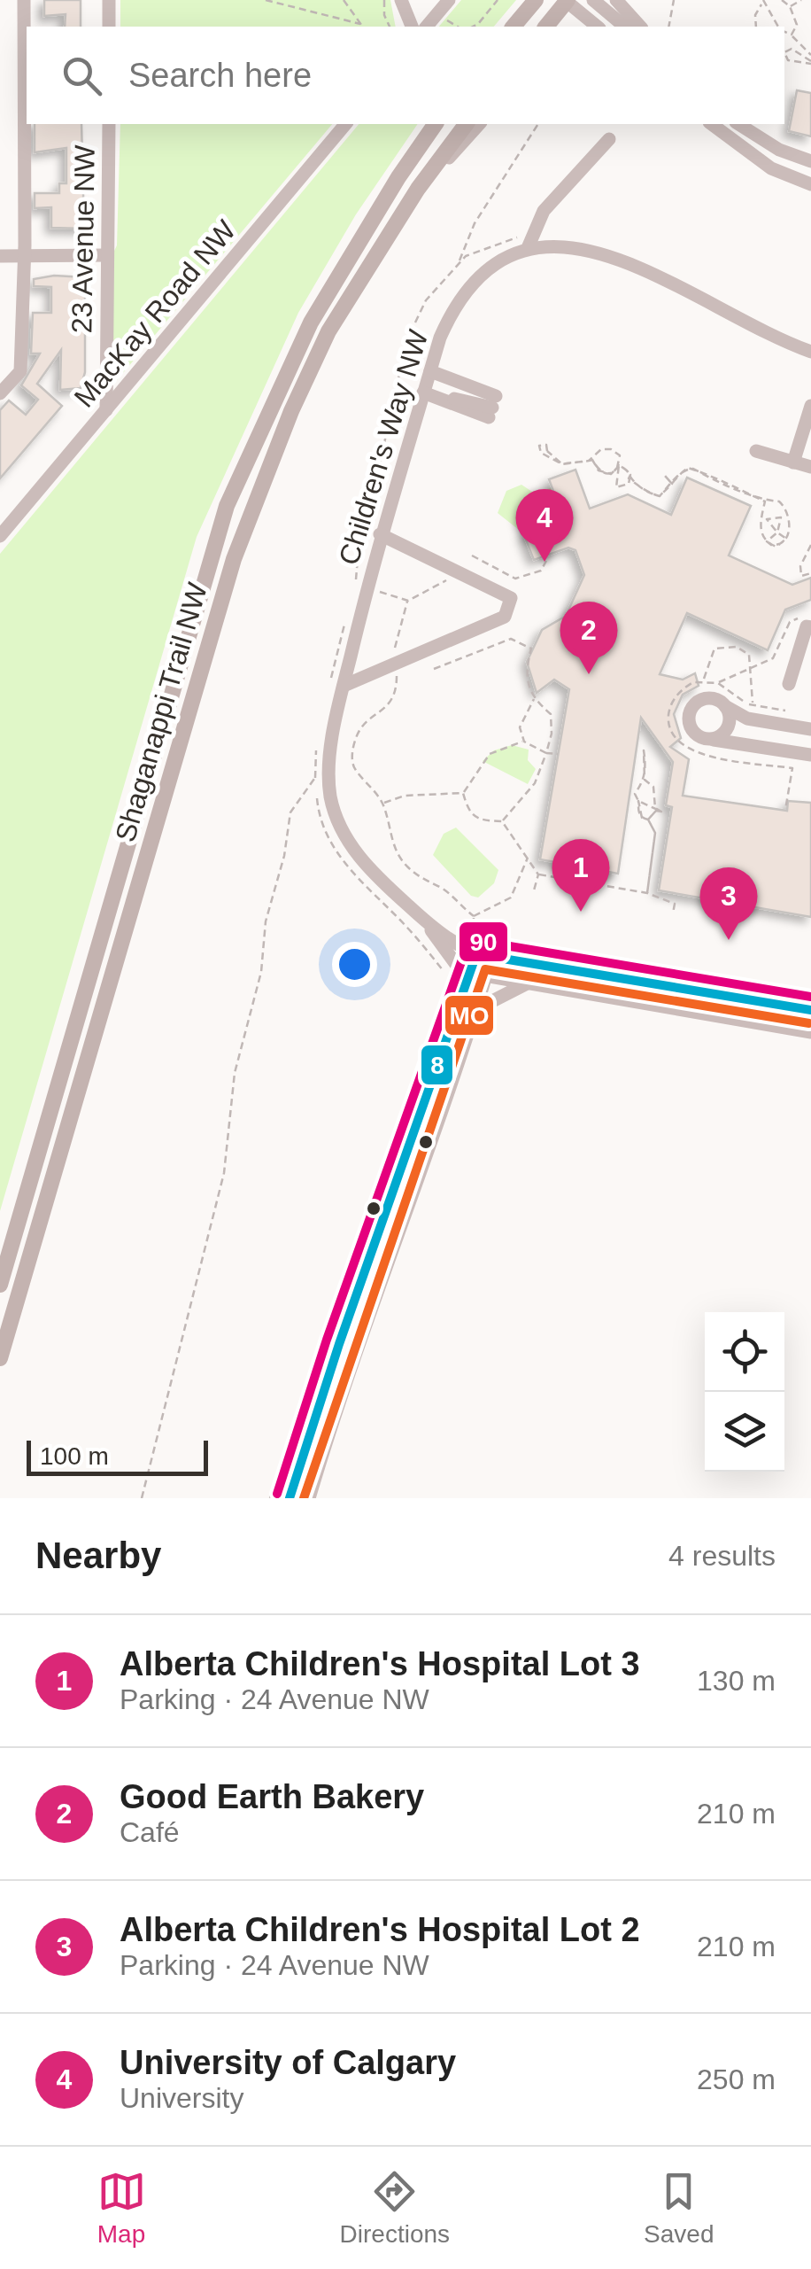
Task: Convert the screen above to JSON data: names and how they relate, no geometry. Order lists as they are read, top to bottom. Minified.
{"streets":{"main road":["Shaganappi Trail NW"],"street":["23 Avenue NW","MacKay Road NW","Children's Way NW"]},"crossings":[["23 Avenue NW","MacKay Road NW"]],"lines":["transit line 90","transit line 8","transit line MO"],"scale_bar":"100 m","page":{"search":"Search here","pins":["4","2","1","3"],"scale":"100 m","heading":["Nearby","4 results"],"list":[{"mark":"1","name":"Alberta Children's Hospital Lot 3","note":"Parking · 24 Avenue NW","value":"130 m"},{"mark":"2","name":"Good Earth Bakery","note":"Café","value":"210 m"},{"mark":"3","name":"Alberta Children's Hospital Lot 2","note":"Parking · 24 Avenue NW","value":"210 m"},{"mark":"4","name":"University of Calgary","note":"University","value":"250 m"}],"nav":["Map","Directions","Saved"]}}
